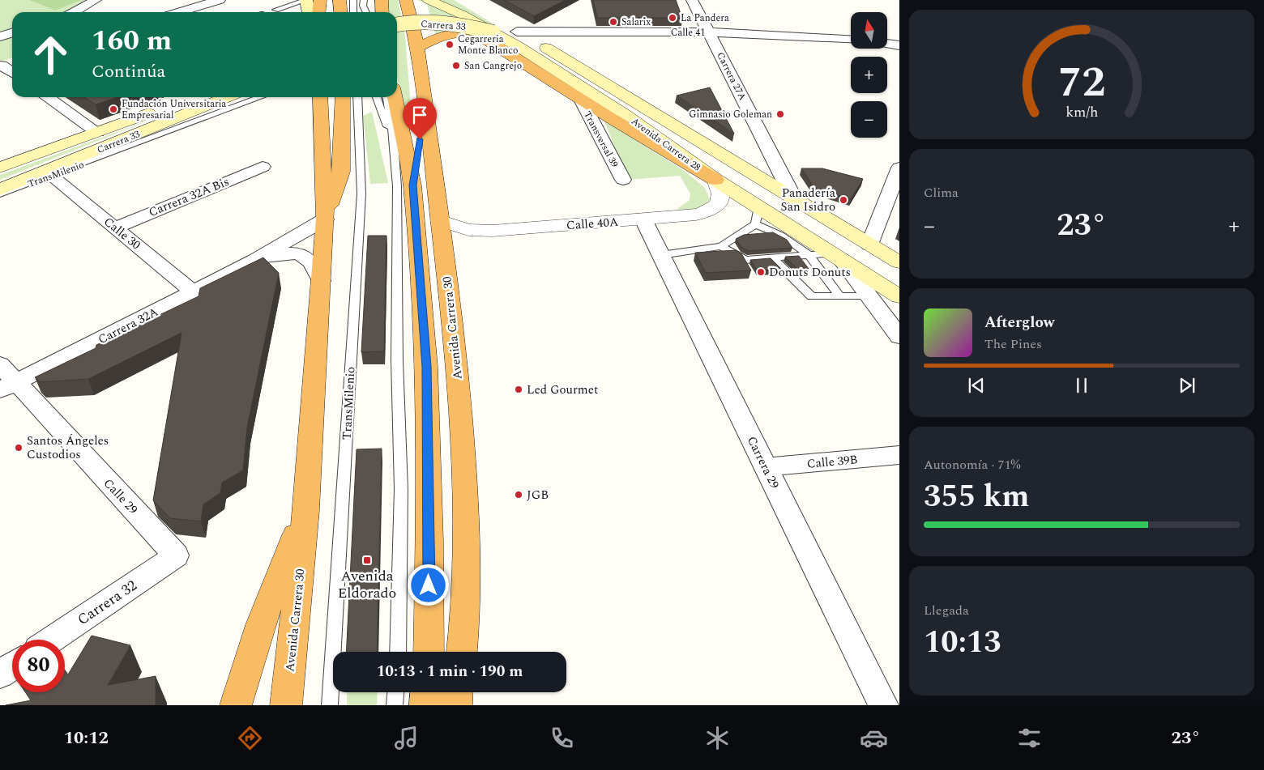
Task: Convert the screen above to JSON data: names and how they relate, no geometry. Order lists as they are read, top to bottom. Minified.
{"streets":{"highway":["Avenida Carrera 30"],"main road":["Carrera 33","Avenida Carrera 28"],"street":["Calle 41","Carrera 27A","Transversal 39","Carrera 32A Bis","Calle 40A","Calle 30","Carrera 32A","Calle 39B","Carrera 29","Calle 29","Carrera 32"],"lane":["TransMilenio"]},"crossings":[["Carrera 33","Avenida Carrera 28"],["Calle 41","Carrera 27A"],["Calle 41","Avenida Carrera 28"],["Carrera 27A","Avenida Carrera 28"],["Avenida Carrera 28","Calle 40A"],["TransMilenio","Calle 30"],["Carrera 32A Bis","Calle 30"],["Calle 40A","Avenida Carrera 30"],["Calle 40A","Carrera 29"],["Calle 30","Carrera 32A"],["Carrera 32A","Avenida Carrera 30"],["Carrera 32A","Calle 29"],["Calle 39B","Carrera 29"],["Calle 29","Carrera 32"]],"places":{"other":["La Pandera","Salarix","Cegarreria Monte Blanco","San Cangrejo","Fundación Universitaria Empresarial","Gimnasio Goleman","Panadería San Isidro","Donuts Donuts","Led Gourmet","Santos Ángeles Custodios","JGB"],"transit":["Avenida Eldorado"]},"north":"top","page":{"map_buttons":["+","−"],"turn":["160 m","Continúa"],"tile":["Clima",["Autonomía · 71%","355 km"],["Llegada","10:13"]],"heat":["−","23°","+"],"song":["Afterglow","The Pines"],"limit":"80","trip":"10:13 · 1 min · 190 m","tabs":["10:12","23°"],"gauge":["72","km/h"]}}
